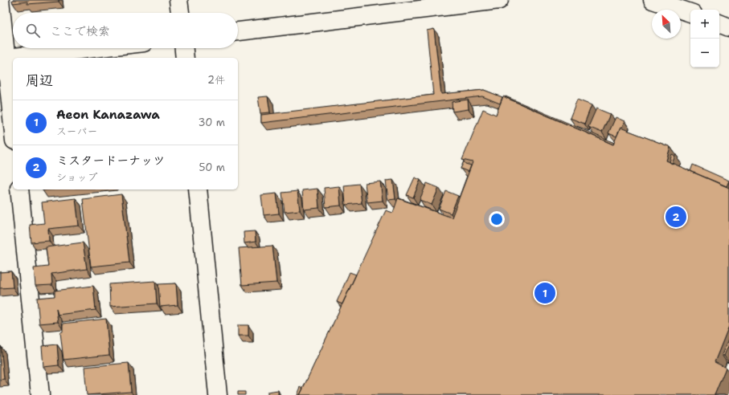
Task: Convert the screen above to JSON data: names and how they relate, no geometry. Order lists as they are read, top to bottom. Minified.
{"north":"top left","page":{"map_buttons":["+","−"],"search":"ここで検索","heading":["周辺","2件"],"list":[{"mark":"1","name":"Aeon Kanazawa","note":"スーパー","value":"30 m"},{"mark":"2","name":"ミスタードーナッツ","note":"ショップ","value":"50 m"}],"pins":["2","1"]}}
